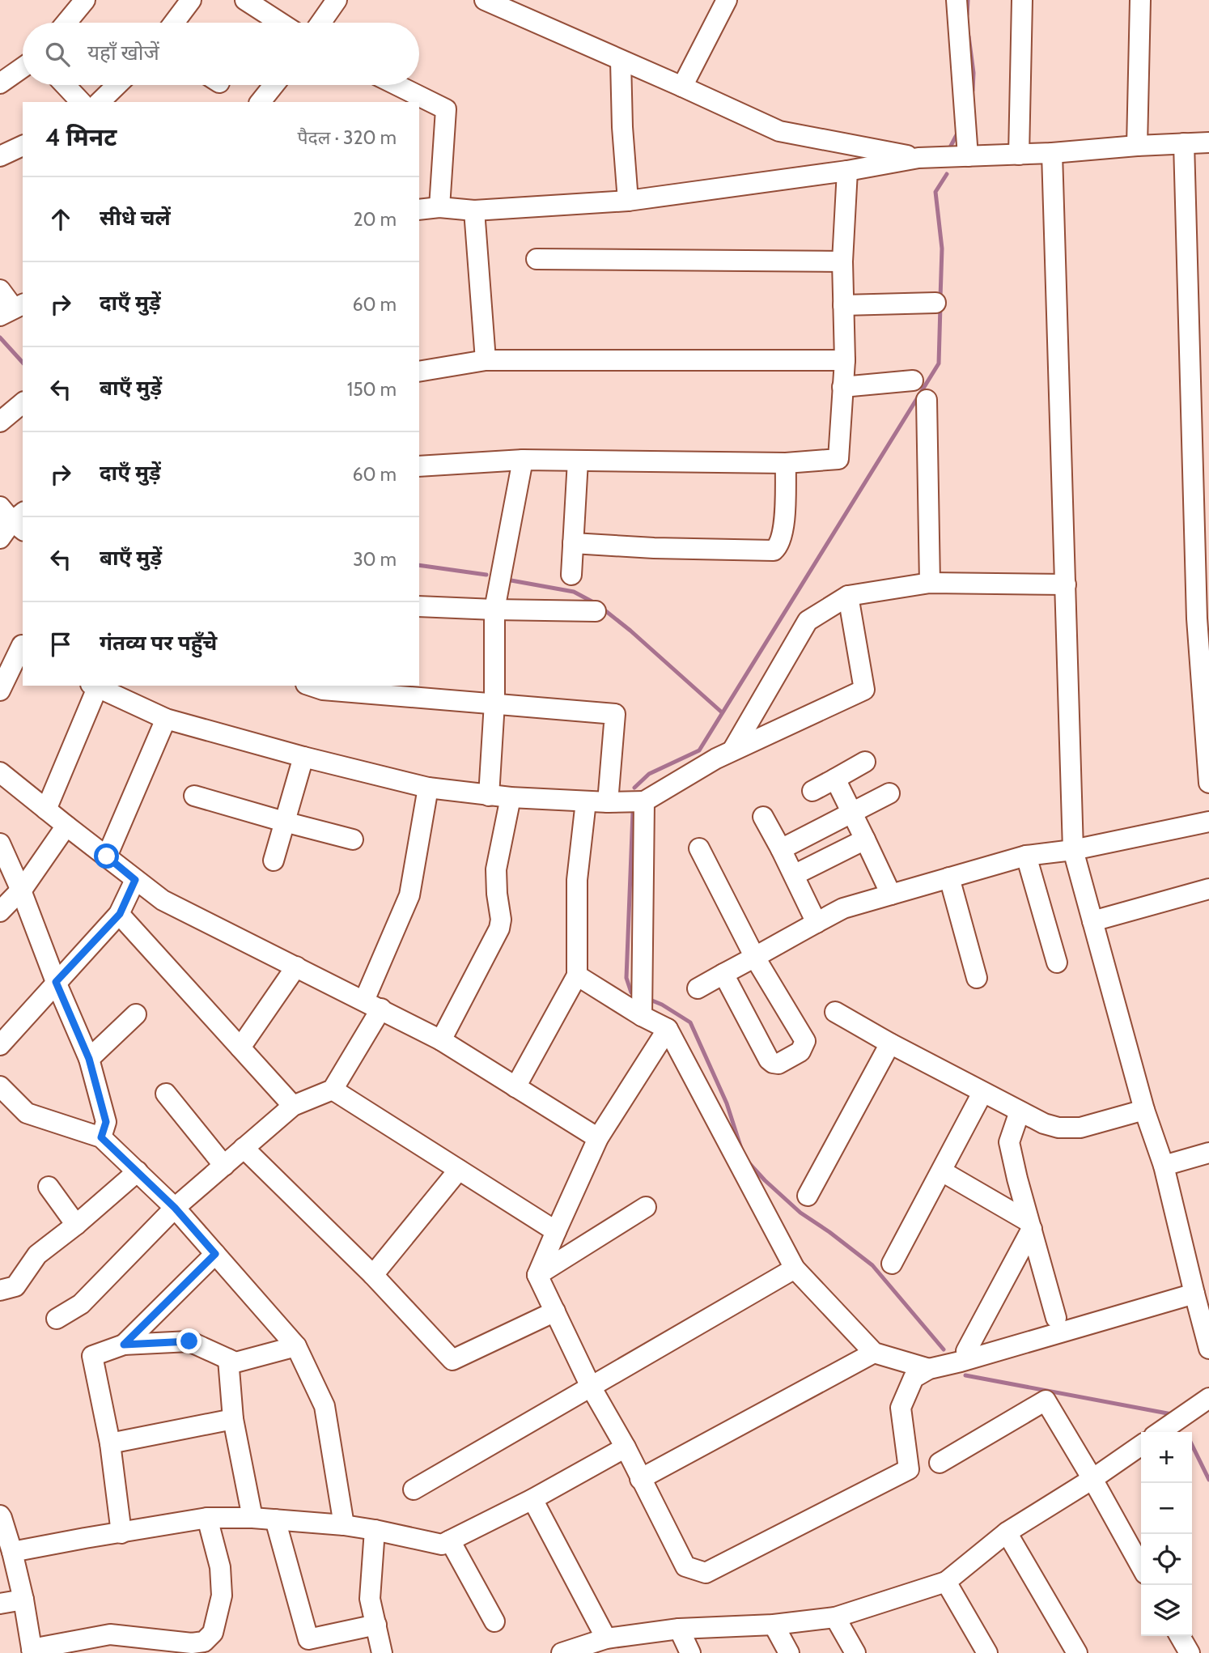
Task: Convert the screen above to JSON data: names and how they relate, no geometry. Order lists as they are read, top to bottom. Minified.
{"page":{"search":"यहाँ खोजें","heading":["4 मिनट","पैदल · 320 m"],"list":[["सीधे चलें","20 m"],["दाएँ मुड़ें","60 m"],["बाएँ मुड़ें","150 m"],["दाएँ मुड़ें","60 m"],["बाएँ मुड़ें","30 m"],"गंतव्य पर पहुँचे"],"map_buttons":["+","−"]}}
